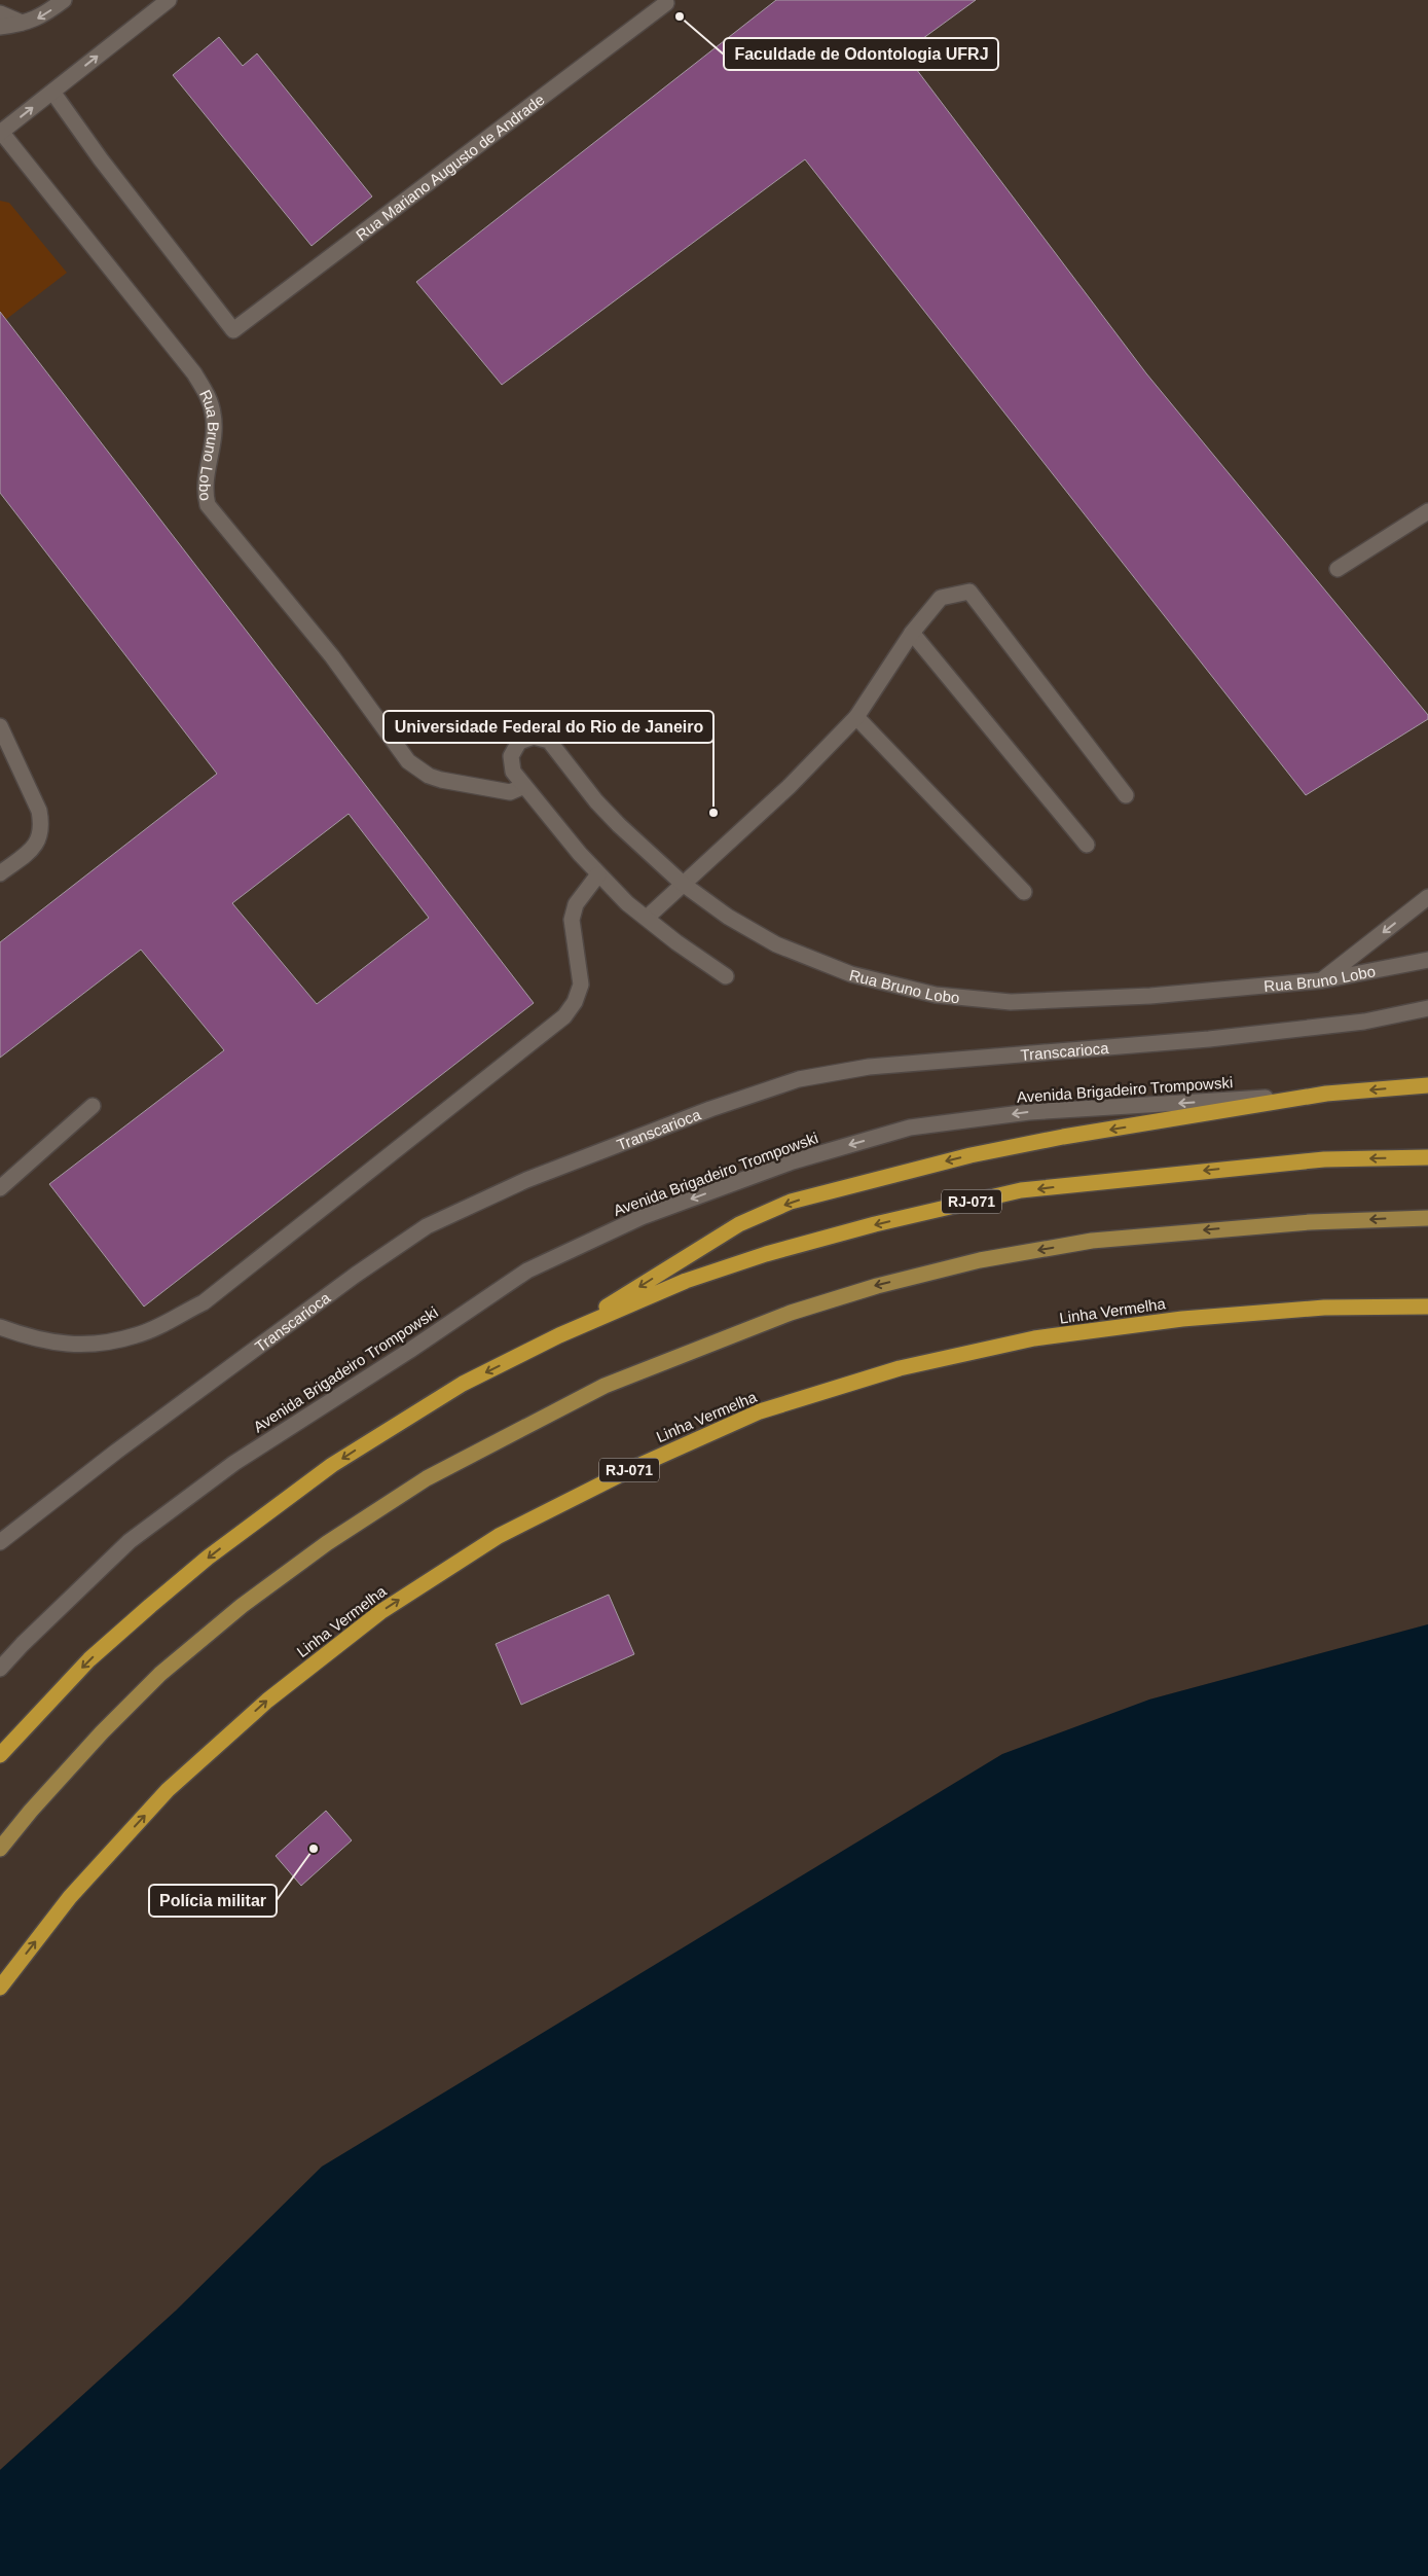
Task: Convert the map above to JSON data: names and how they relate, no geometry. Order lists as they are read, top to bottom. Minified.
{"streets":{"highway":["Avenida Brigadeiro Trompowski","RJ-071","Linha Vermelha"],"street":["Rua Mariano Augusto de Andrade","Rua Bruno Lobo","Transcarioca"]},"one_way":["Linha Vermelha"],"places":["Faculdade de Odontologia UFRJ","Universidade Federal do Rio de Janeiro","Polícia militar"]}
